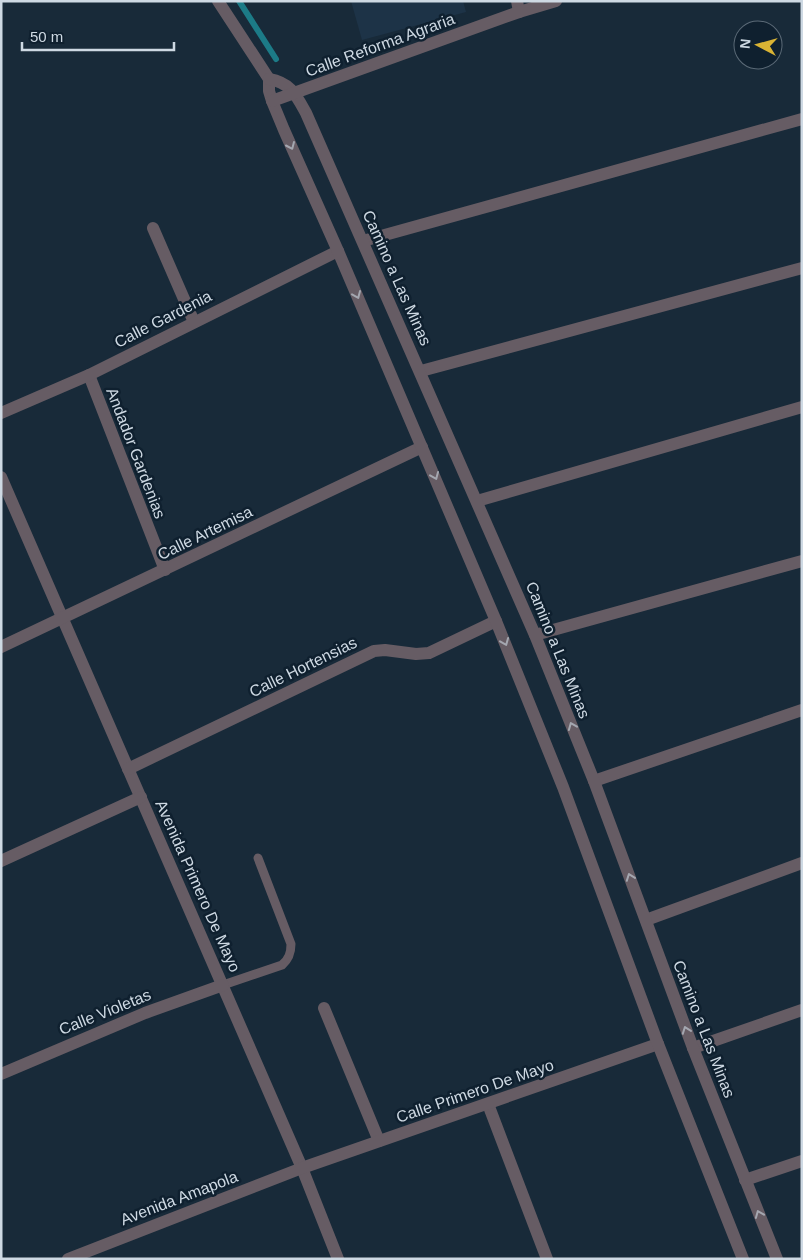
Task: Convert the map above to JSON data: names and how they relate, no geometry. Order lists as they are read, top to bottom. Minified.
{"streets":{"street":["Calle Reforma Agraria","Camino a Las Minas","Calle Gardenia","Andador Gardenias","Calle Artemisa","Calle Hortensias","Avenida Primero De Mayo","Calle Violetas","Calle Primero De Mayo","Avenida Amapola"]},"crossings":[["Calle Reforma Agraria","Camino a Las Minas"],["Calle Gardenia","Andador Gardenias"],["Andador Gardenias","Calle Artemisa"],["Calle Artemisa","Avenida Primero De Mayo"],["Calle Hortensias","Avenida Primero De Mayo"],["Avenida Primero De Mayo","Calle Violetas"],["Avenida Primero De Mayo","Calle Primero De Mayo"],["Avenida Primero De Mayo","Avenida Amapola"],["Calle Primero De Mayo","Avenida Amapola"]],"scale_bar":"50 m","north":"left"}
